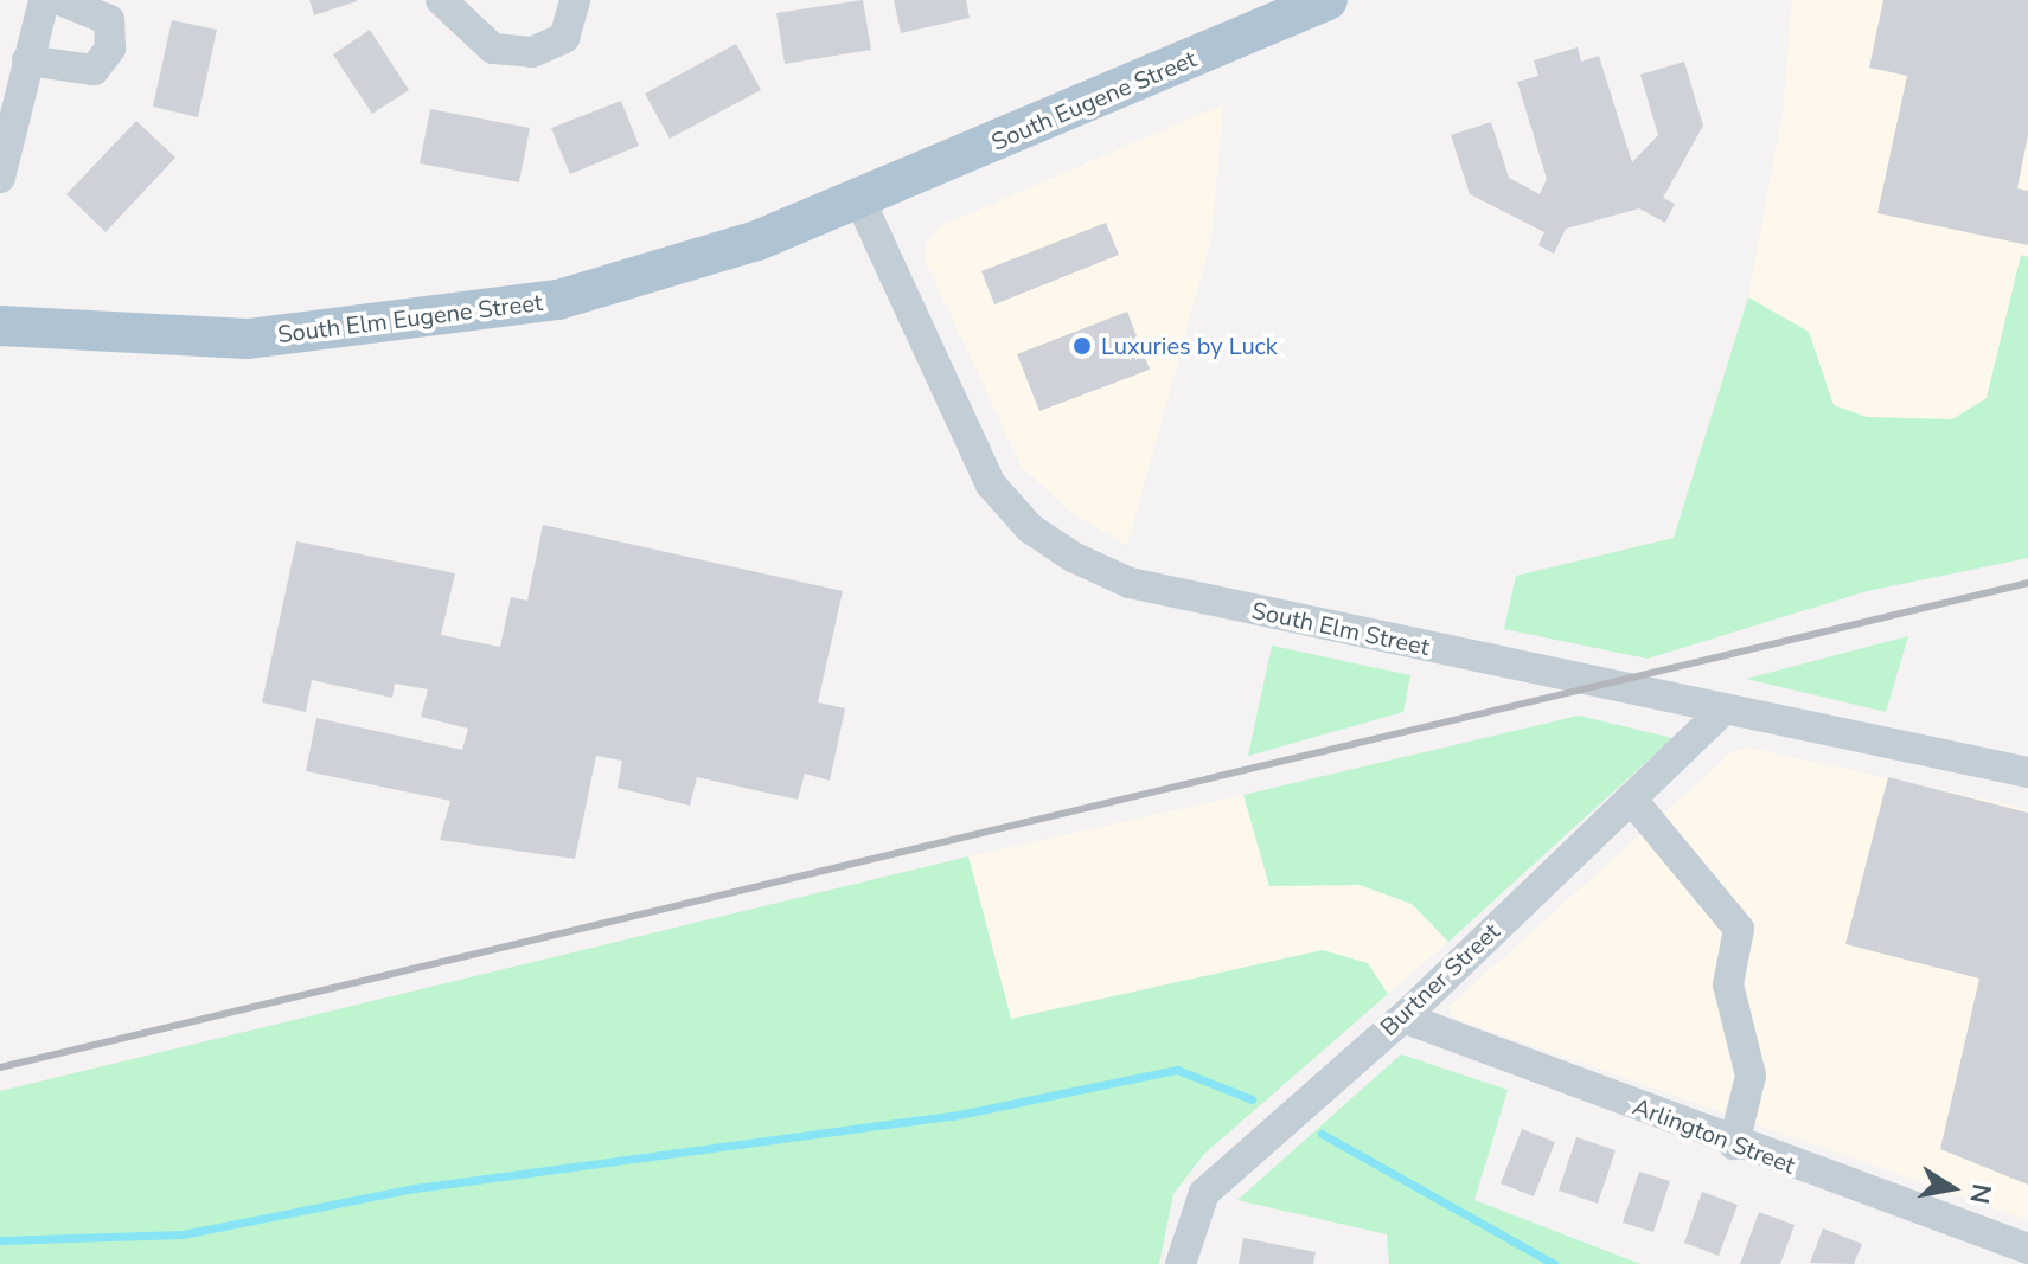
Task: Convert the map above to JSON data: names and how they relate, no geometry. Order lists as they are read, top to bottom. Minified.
{"streets":{"main road":["South Eugene Street","South Elm Eugene Street"],"street":["South Elm Street","Burtner Street","Arlington Street"]},"crossings":[["South Eugene Street","South Elm Eugene Street"],["South Eugene Street","South Elm Street"],["South Elm Eugene Street","South Elm Street"],["South Elm Street","Burtner Street"],["Burtner Street","Arlington Street"]],"places":["Luxuries by Luck"],"north":"right"}
